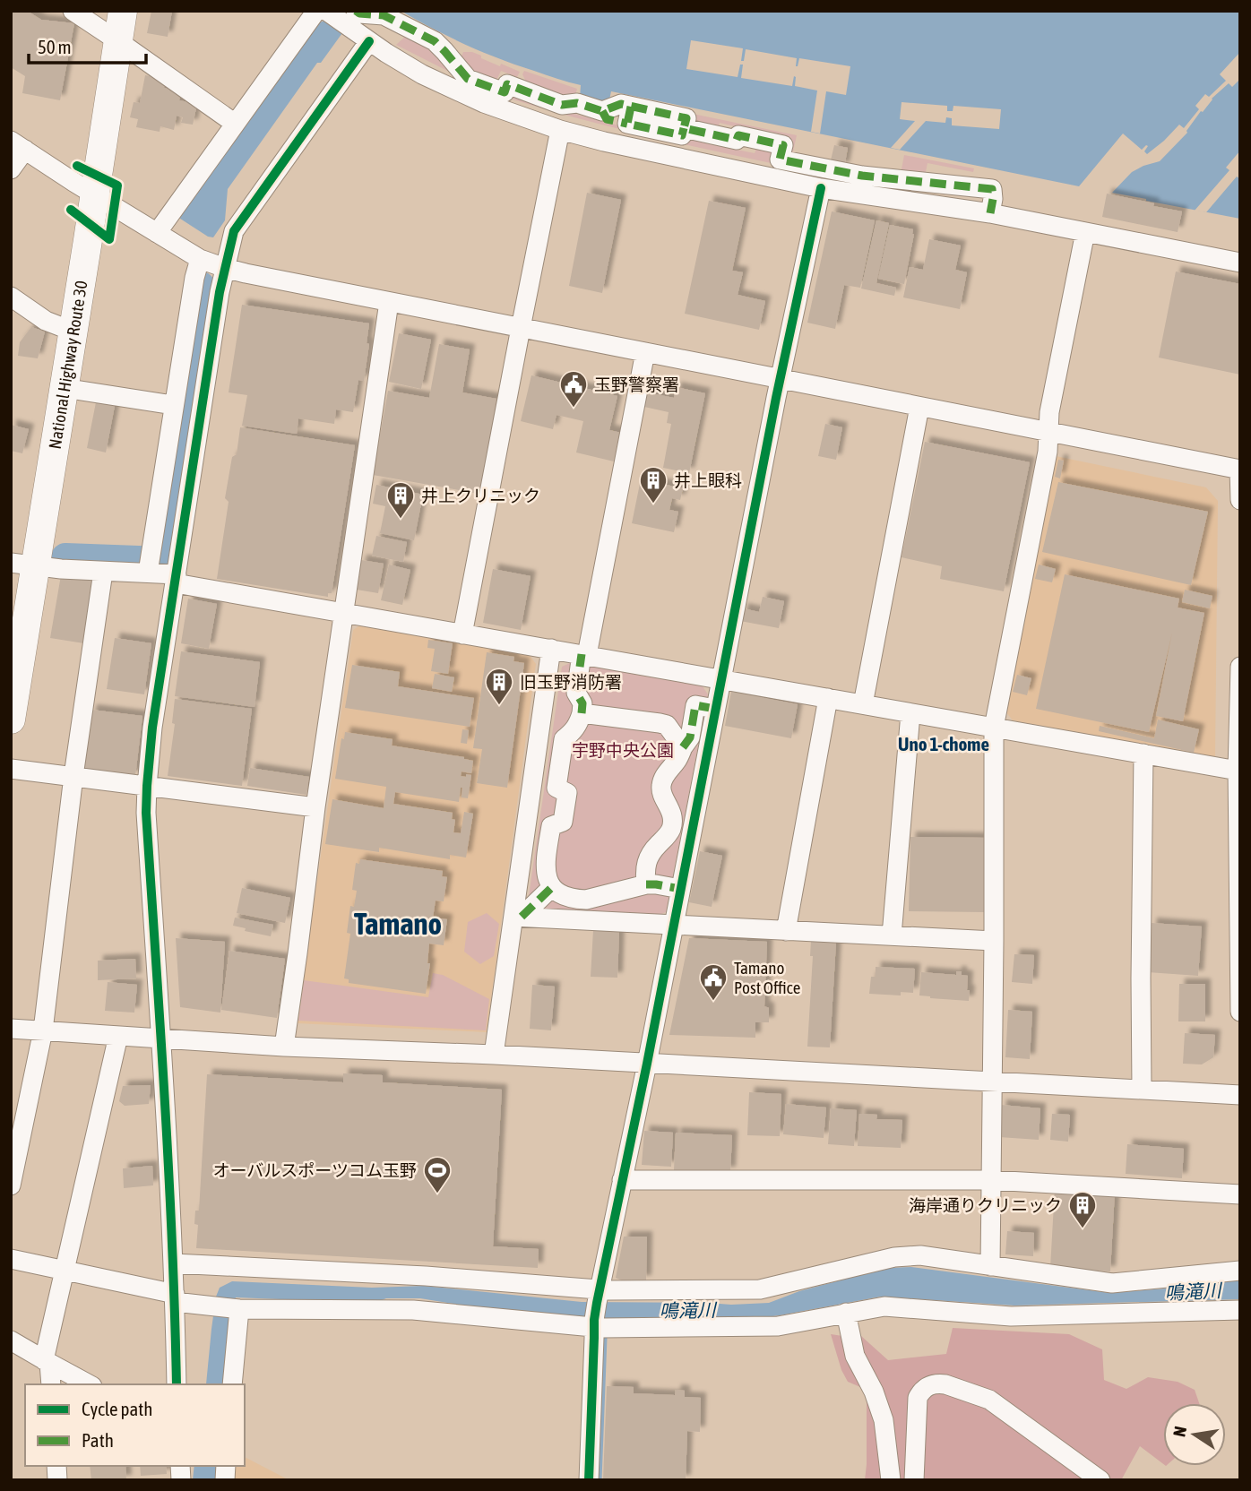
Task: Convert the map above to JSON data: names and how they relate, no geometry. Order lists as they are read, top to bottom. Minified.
{"streets":{"highway":["National Highway Route 30"]},"districts":["Uno 1-chome","Tamano"],"water":["鳴滝川"],"parks":["宇野中央公園"],"places":{"public building":["玉野警察署","Tamano Post Office"],"building":["井上眼科","井上クリニック","旧玉野消防署","海岸通りクリニック"],"sports":["オーバルスポーツコム玉野"]},"legend":["Cycle path","Path"],"scale_bar":"50 m","north":"left"}
